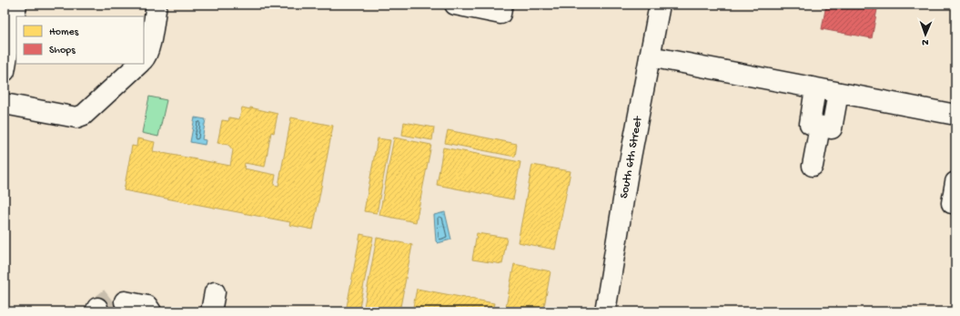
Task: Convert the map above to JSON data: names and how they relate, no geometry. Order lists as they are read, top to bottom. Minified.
{"streets":{"street":["South 6th Street"]},"legend":["Homes","Shops"],"north":"bottom"}
